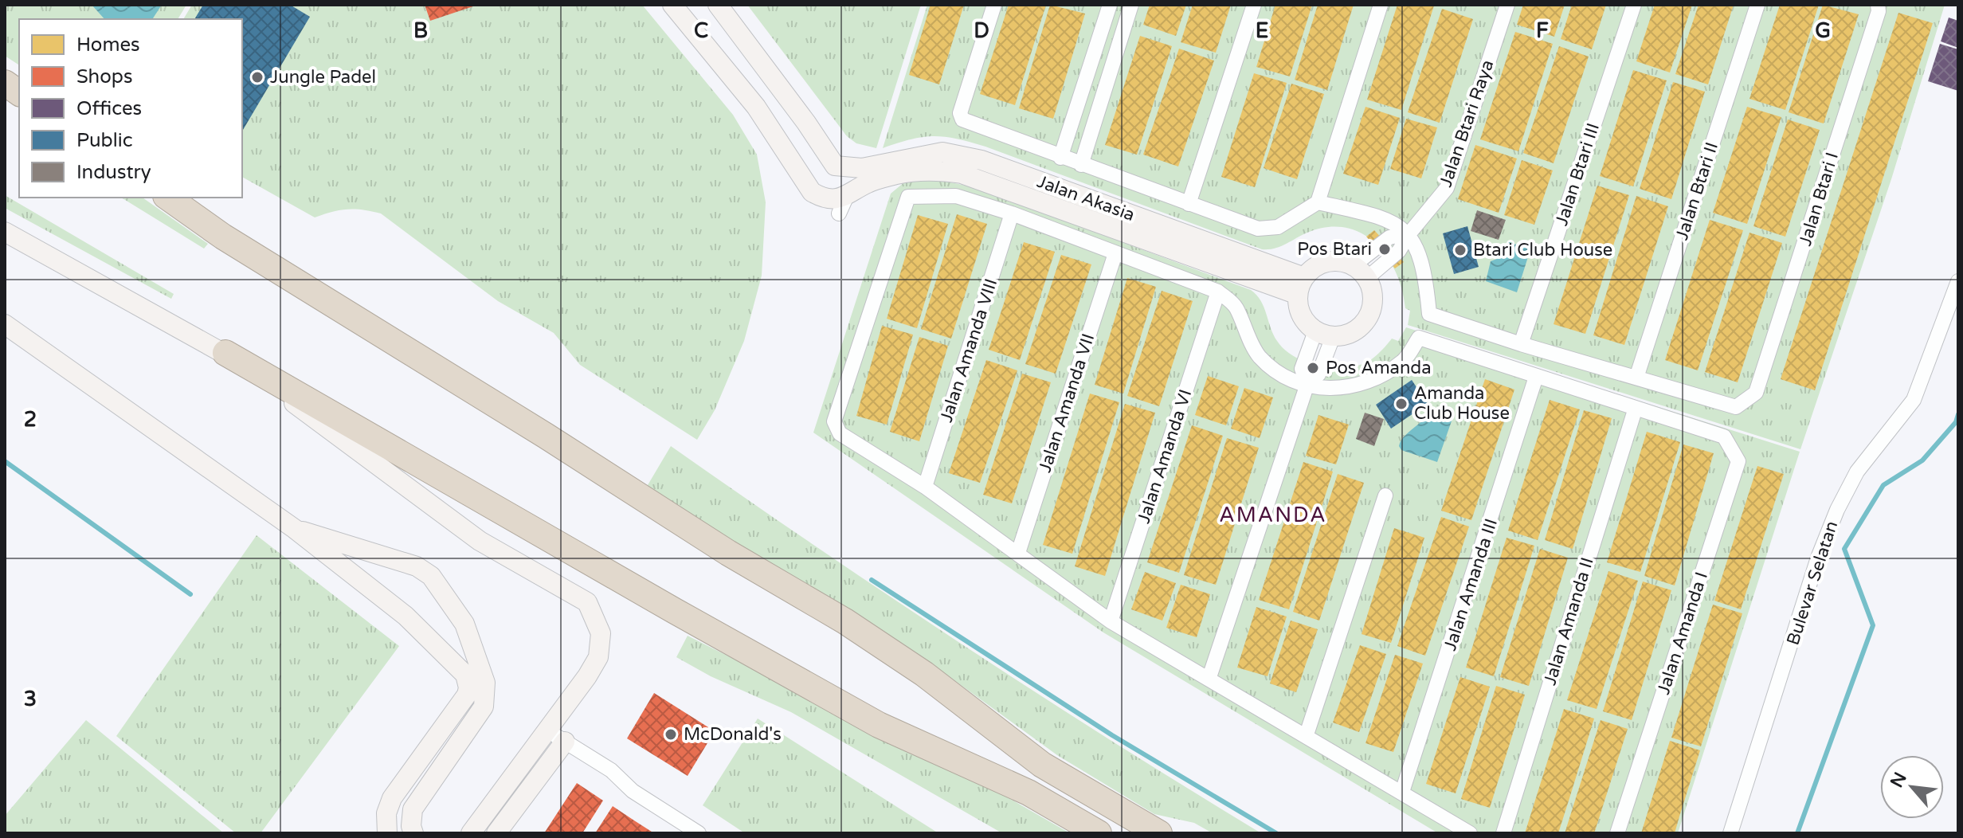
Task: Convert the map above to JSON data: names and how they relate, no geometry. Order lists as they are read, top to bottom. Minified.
{"streets":{"street":["Jalan Btari Raya","Jalan Btari III","Jalan Btari II","Jalan Akasia","Jalan Btari I","Jalan Amanda VIII","Jalan Amanda VII","Jalan Amanda VI","Bulevar Selatan","Jalan Amanda III","Jalan Amanda II","Jalan Amanda I"]},"crossings":[["Jalan Btari Raya","Jalan Akasia"],["Jalan Btari II","Jalan Btari I"],["Jalan Amanda II","Jalan Amanda I"]],"districts":["AMANDA"],"places":["Jungle Padel","Pos Btari","Btari Club House","Pos Amanda","Amanda Club House","McDonald's"],"legend":["Homes","Shops","Offices","Public","Industry"],"north":"top left","grid":{"columns":["B","C","D","E","F","G"],"rows":["2","3"]}}
